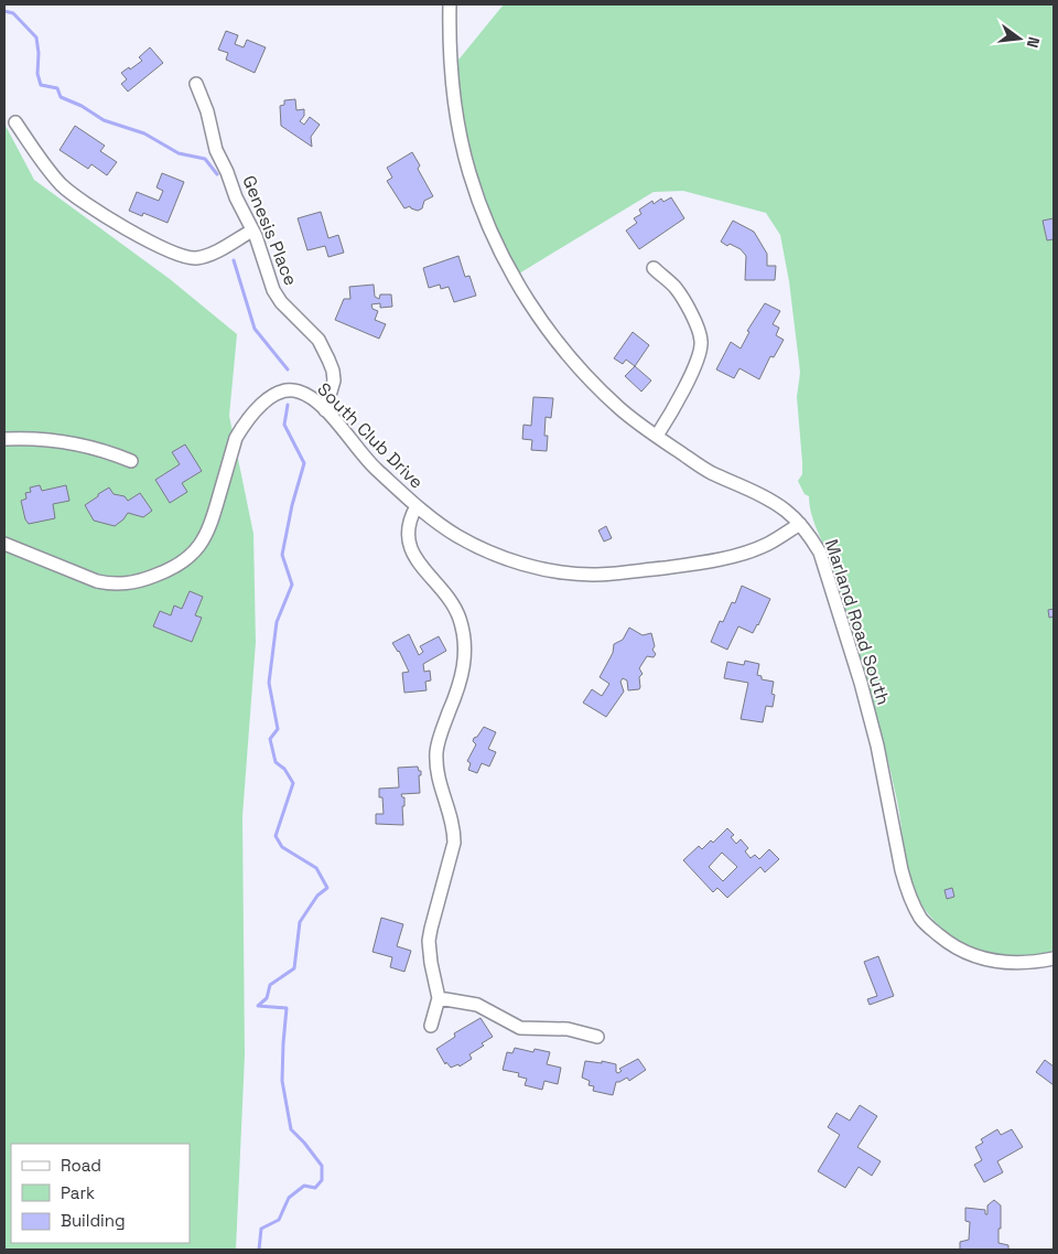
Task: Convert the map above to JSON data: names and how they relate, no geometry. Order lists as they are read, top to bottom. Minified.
{"streets":{"street":["Genesis Place","South Club Drive","Marland Road South"]},"crossings":[["Genesis Place","South Club Drive"],["South Club Drive","Marland Road South"]],"legend":["Road","Park","Building"],"north":"right"}
